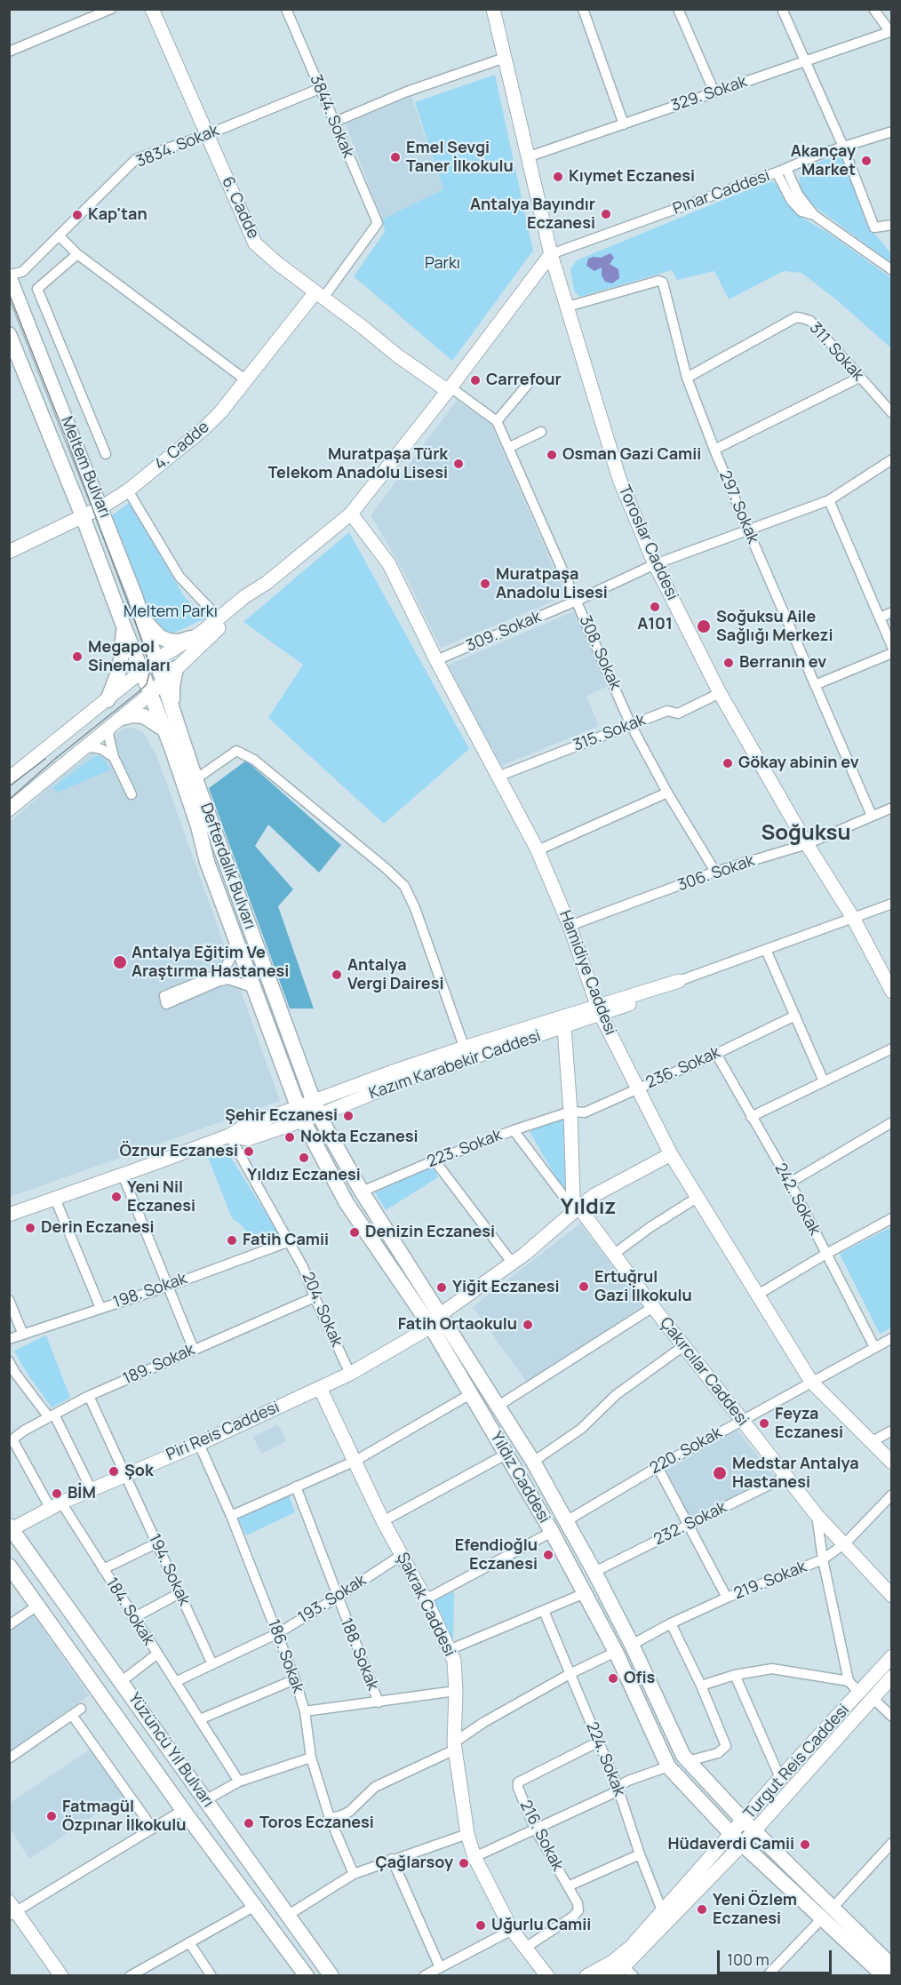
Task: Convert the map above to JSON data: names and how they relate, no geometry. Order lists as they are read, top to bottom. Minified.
{"streets":{"main road":["Meltem Bulvarı","Defterdalık Bulvarı","Yıldız Caddesi","Yüzüncü Yıl Bulvarı"],"street":["329. Sokak","3844. Sokak","3834. Sokak","Pınar Caddesi","6. Cadde","311. Sokak","4. Cadde","297. Sokak","Toroslar Caddesi","309. Sokak","308. Sokak","315. Sokak","306. Sokak","Hamidiye Caddesi","Kazım Karabekir Caddesi","236. Sokak","223. Sokak","242. Sokak","198. Sokak","204. Sokak","189. Sokak","Çakırcılar Caddesi","Piri Reis Caddesi","220. Sokak","232. Sokak","194. Sokak","219. Sokak","193. Sokak","Şakrak Caddesi","184. Sokak","188. Sokak","186. Sokak","224. Sokak","Turgut Reis Caddesi","216. Sokak"]},"crossings":[["329. Sokak","Toroslar Caddesi"],["3844. Sokak","3834. Sokak"],["3844. Sokak","6. Cadde"],["3844. Sokak","4. Cadde"],["3834. Sokak","6. Cadde"],["3834. Sokak","Meltem Bulvarı"],["Pınar Caddesi","Toroslar Caddesi"],["6. Cadde","4. Cadde"],["6. Cadde","308. Sokak"],["311. Sokak","297. Sokak"],["4. Cadde","Meltem Bulvarı"],["Meltem Bulvarı","Defterdalık Bulvarı"],["297. Sokak","Toroslar Caddesi"],["297. Sokak","309. Sokak"],["297. Sokak","306. Sokak"],["Toroslar Caddesi","309. Sokak"],["Toroslar Caddesi","315. Sokak"],["Toroslar Caddesi","306. Sokak"],["Toroslar Caddesi","Kazım Karabekir Caddesi"],["309. Sokak","308. Sokak"],["309. Sokak","Hamidiye Caddesi"],["308. Sokak","315. Sokak"],["308. Sokak","306. Sokak"],["315. Sokak","Hamidiye Caddesi"],["Defterdalık Bulvarı","Kazım Karabekir Caddesi"],["Defterdalık Bulvarı","Yıldız Caddesi"],["306. Sokak","Hamidiye Caddesi"],["Hamidiye Caddesi","Kazım Karabekir Caddesi"],["Hamidiye Caddesi","236. Sokak"],["Hamidiye Caddesi","220. Sokak"],["Kazım Karabekir Caddesi","204. Sokak"],["Kazım Karabekir Caddesi","Yıldız Caddesi"],["236. Sokak","223. Sokak"],["236. Sokak","242. Sokak"],["223. Sokak","Yıldız Caddesi"],["242. Sokak","220. Sokak"],["198. Sokak","204. Sokak"],["204. Sokak","189. Sokak"],["204. Sokak","Piri Reis Caddesi"],["189. Sokak","194. Sokak"],["189. Sokak","184. Sokak"],["Çakırcılar Caddesi","220. Sokak"],["Çakırcılar Caddesi","232. Sokak"],["Çakırcılar Caddesi","219. Sokak"],["Piri Reis Caddesi","Yıldız Caddesi"],["Piri Reis Caddesi","194. Sokak"],["Piri Reis Caddesi","Şakrak Caddesi"],["Piri Reis Caddesi","184. Sokak"],["Piri Reis Caddesi","186. Sokak"],["Piri Reis Caddesi","Yüzüncü Yıl Bulvarı"],["220. Sokak","Yıldız Caddesi"],["Yıldız Caddesi","232. Sokak"],["Yıldız Caddesi","219. Sokak"],["Yıldız Caddesi","Turgut Reis Caddesi"],["194. Sokak","193. Sokak"],["193. Sokak","Şakrak Caddesi"],["193. Sokak","184. Sokak"],["193. Sokak","188. Sokak"],["193. Sokak","186. Sokak"],["Şakrak Caddesi","216. Sokak"],["224. Sokak","Turgut Reis Caddesi"],["224. Sokak","216. Sokak"]],"districts":["Soğuksu","Yıldız"],"parks":["Parkı","Meltem Parkı"],"places":["Emel Sevgi Taner İlkokulu","Akançay Market","Kıymet Eczanesi","Antalya Bayındır Eczanesi","Kap'tan","Carrefour","Osman Gazi Camii","Muratpaşa Türk Telekom Anadolu Lisesi","Muratpaşa Anadolu Lisesi","A101","Soğuksu Aile Sağlığı Merkezi","Megapol Sinemaları","Berranın ev","Gökay abinin ev","Antalya Eğitim Ve Araştırma Hastanesi","Antalya Vergi Dairesi","Şehir Eczanesi","Nokta Eczanesi","Öznur Eczanesi","Yıldız Eczanesi","Yeni Nil Eczanesi","Derin Eczanesi","Denizin Eczanesi","Fatih Camii","Ertuğrul Gazi İlkokulu","Yiğit Eczanesi","Fatih Ortaokulu","Feyza Eczanesi","Şok","Medstar Antalya Hastanesi","BİM","Efendioğlu Eczanesi","Ofis","Fatmagül Özpınar İlkokulu","Toros Eczanesi","Hüdaverdi Camii","Çağlarsoy","Yeni Özlem Eczanesi","Uğurlu Camii"],"scale_bar":"100 m"}
